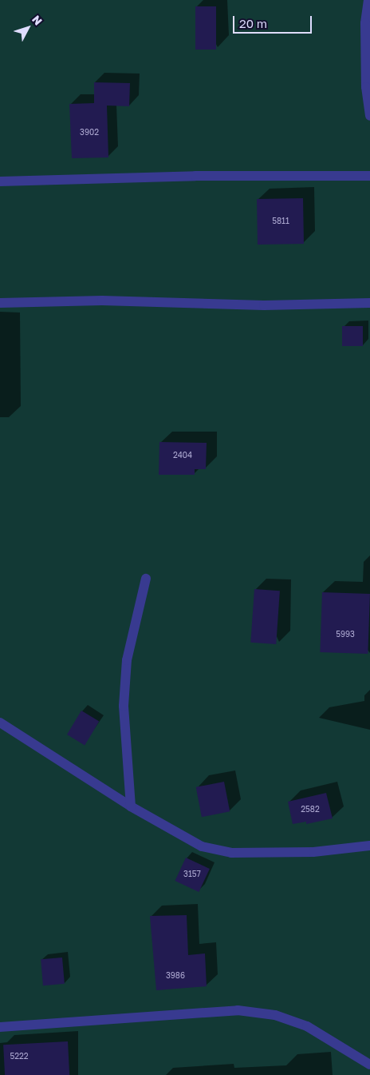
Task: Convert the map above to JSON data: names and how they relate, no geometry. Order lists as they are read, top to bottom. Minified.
{"house_numbers":["3902","5811","2404","5993","2582","3157","3986","5222"],"scale_bar":"20 m","north":"top right"}
